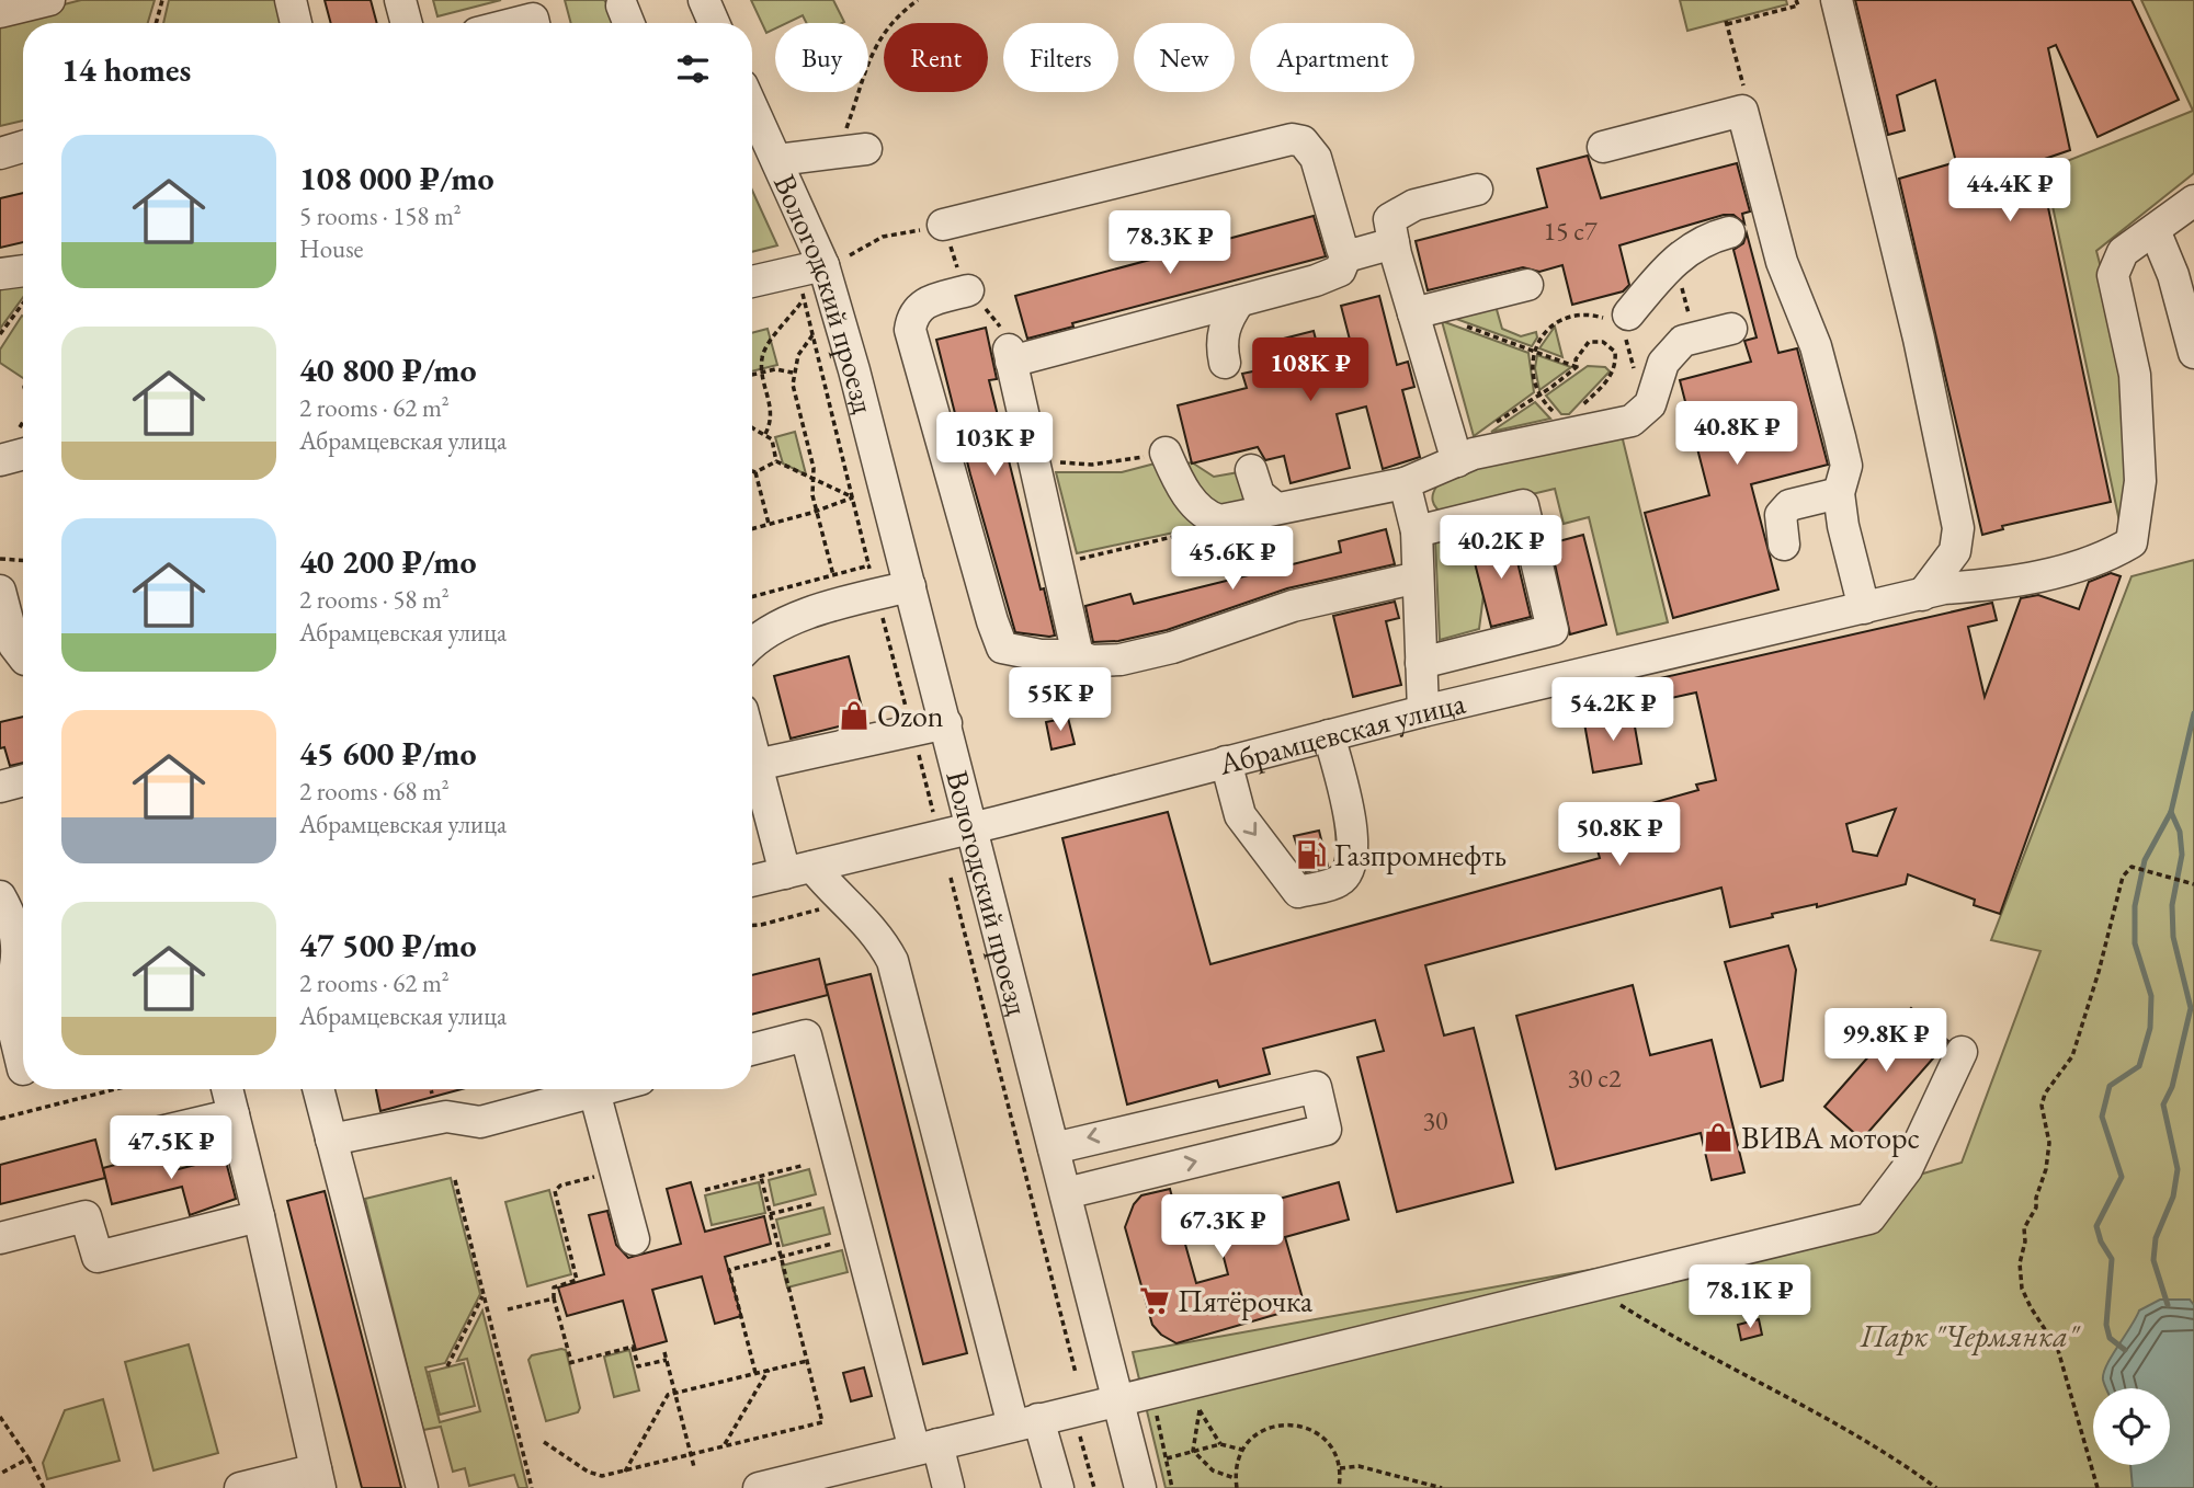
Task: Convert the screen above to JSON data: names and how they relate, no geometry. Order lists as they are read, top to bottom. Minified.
{"streets":{"street":["Вологодский проезд","Абрамцевская улица"]},"crossings":[["Вологодский проезд","Абрамцевская улица"]],"parks":["Парк \"Чермянка\""],"places":{"shop":["Ozon","ВИВА моторс"],"fuel station":["Газпромнефть"],"supermarket":["Пятёрочка"]},"house_numbers":["15 с7","30 с2","30"],"page":{"chip":["Buy","Rent","Filters","New","Apartment"],"heading":"14 homes","list":[{"name":"108 000 ₽/mo","note":"5 rooms · 158 m² · House"},{"name":"40 800 ₽/mo","note":"2 rooms · 62 m² · Абрамцевская улица"},{"name":"40 200 ₽/mo","note":"2 rooms · 58 m² · Абрамцевская улица"},{"name":"45 600 ₽/mo","note":"2 rooms · 68 m² · Абрамцевская улица"},{"name":"47 500 ₽/mo","note":"2 rooms · 62 m² · Абрамцевская улица"}],"price":["44.4K ₽","78.3K ₽","108K ₽","40.8K ₽","103K ₽","40.2K ₽","45.6K ₽","55K ₽","54.2K ₽","50.8K ₽","99.8K ₽","47.5K ₽","67.3K ₽","78.1K ₽"]}}
